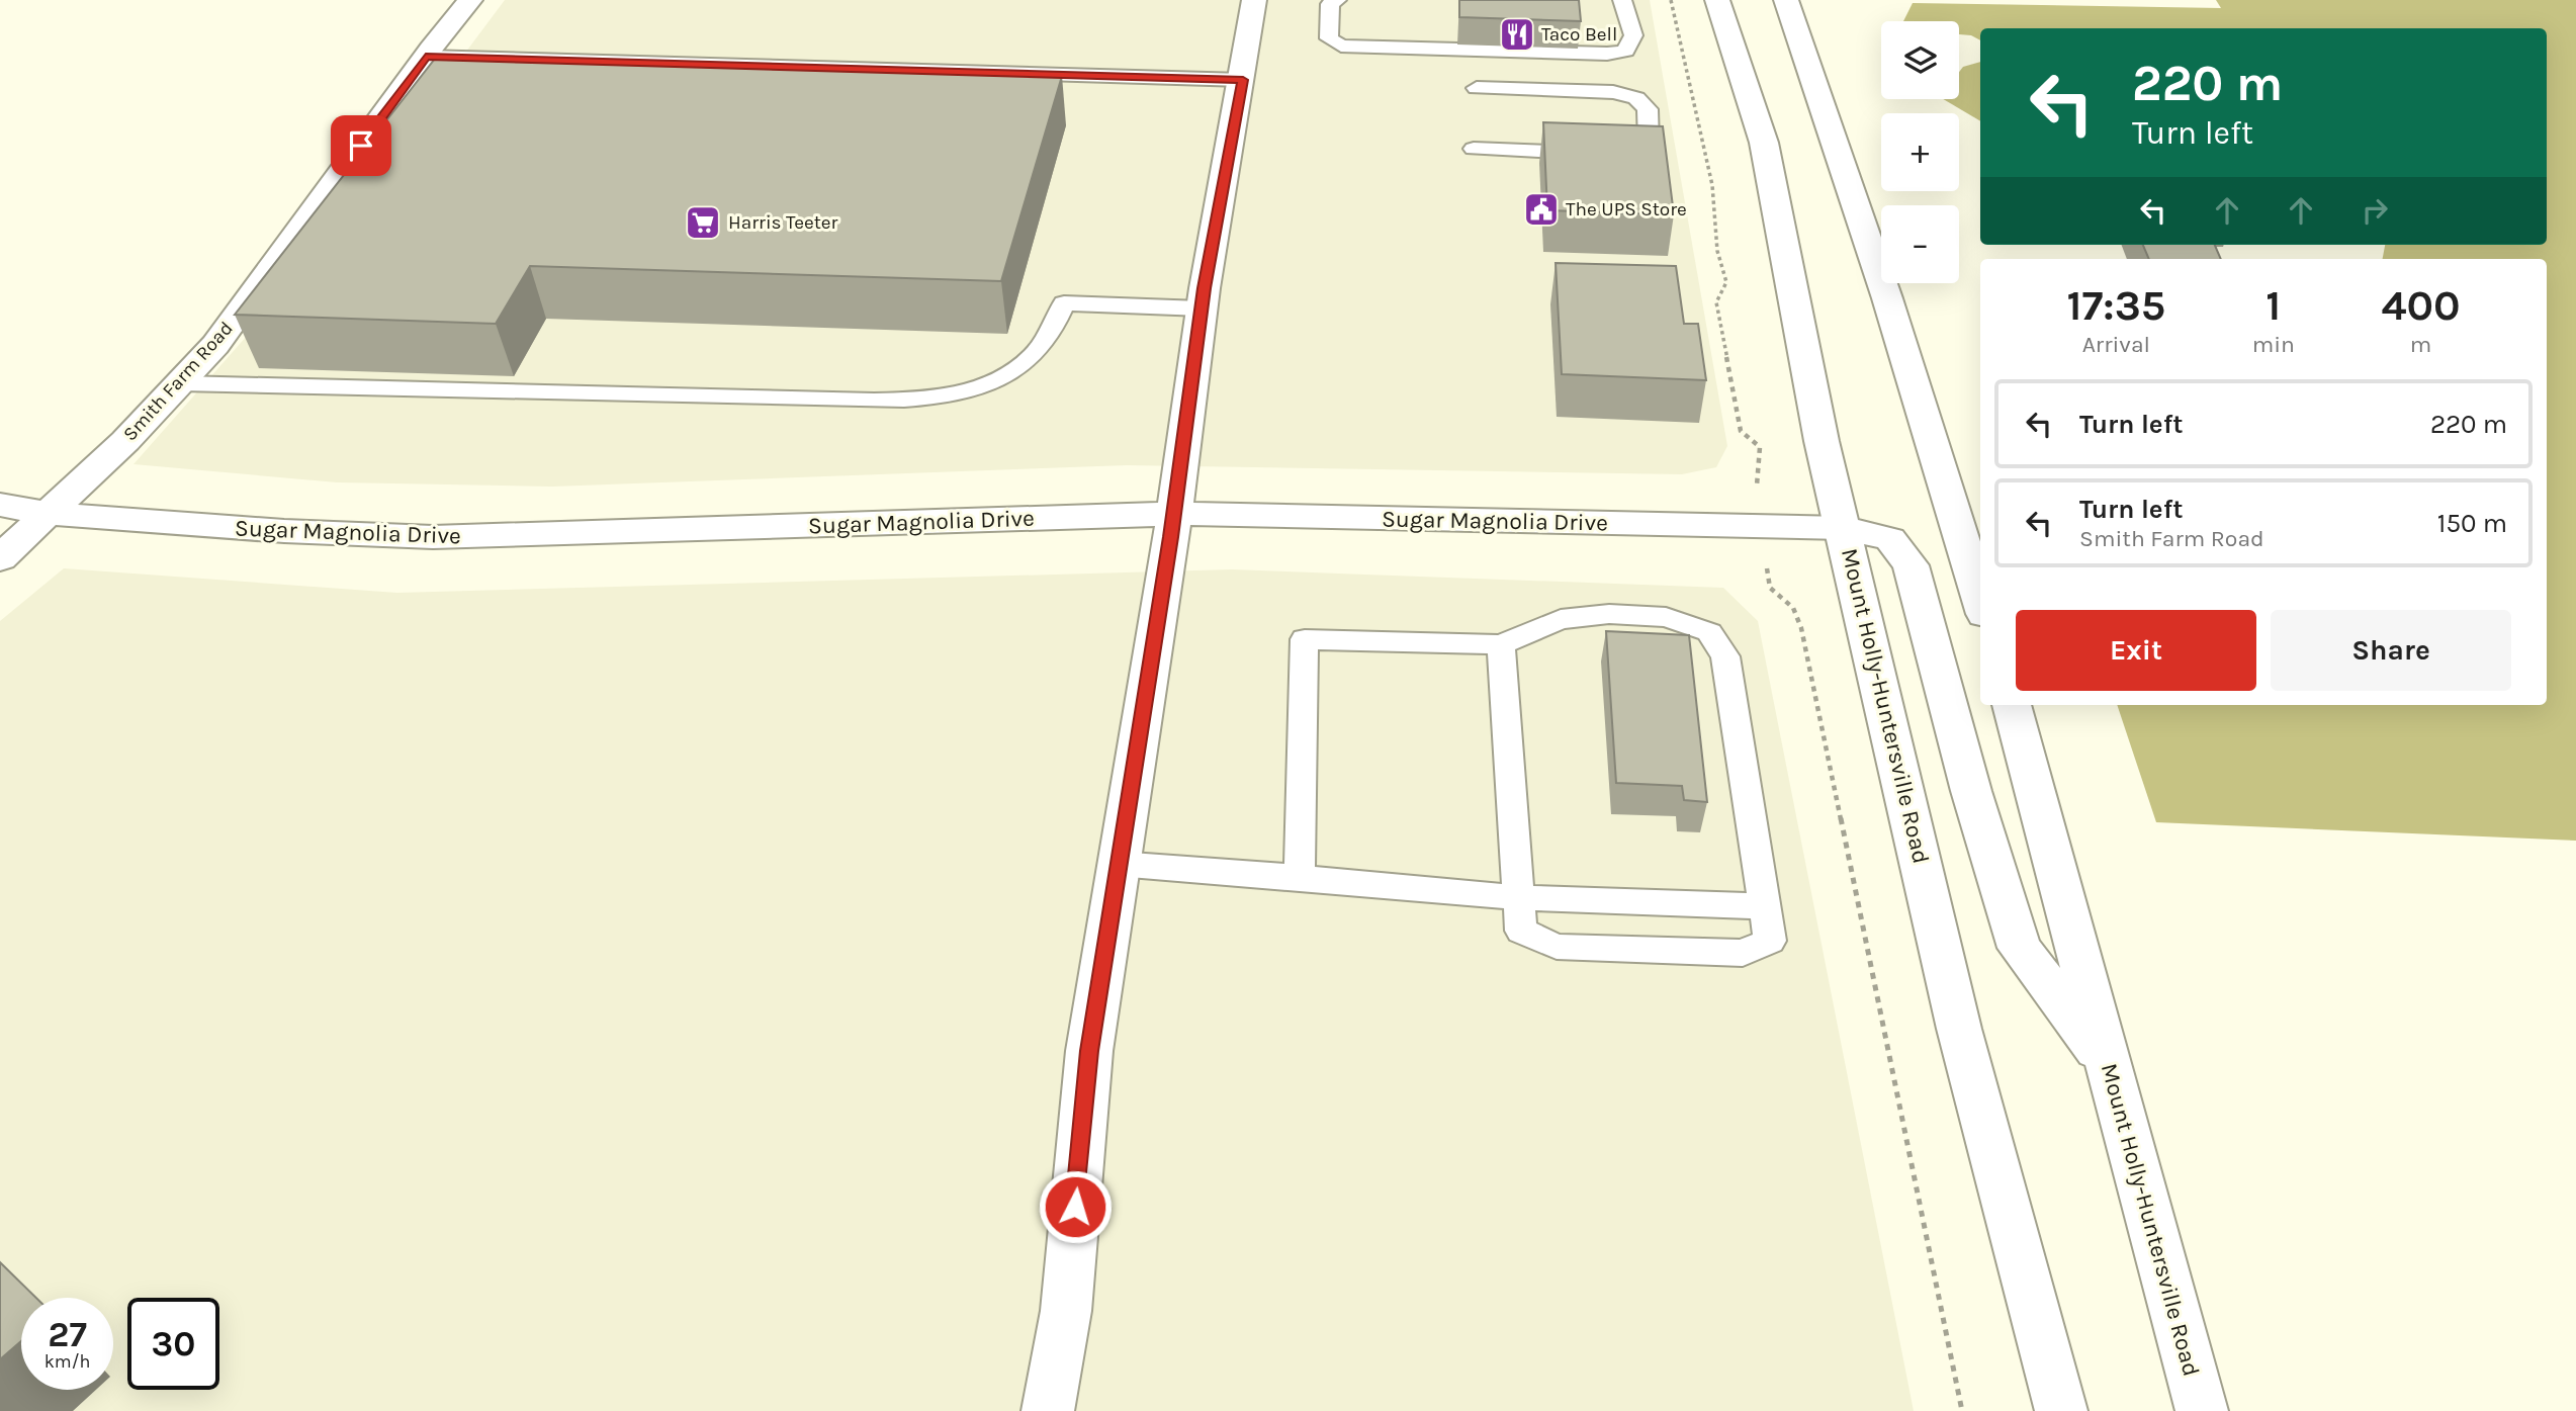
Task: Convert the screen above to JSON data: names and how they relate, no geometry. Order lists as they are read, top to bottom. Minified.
{"streets":{"street":["Smith Farm Road","Sugar Magnolia Drive","Mount Holly-Huntersville Road"]},"crossings":[["Smith Farm Road","Sugar Magnolia Drive"],["Sugar Magnolia Drive","Mount Holly-Huntersville Road"]],"places":{"restaurant":["Taco Bell"],"public building":["The UPS Store"],"supermarket":["Harris Teeter"]},"page":{"map_buttons":["+","−"],"turn":["220 m","Turn left"],"eta":["17:35","Arrival","1","min","400","m"],"list":[{"name":"Turn left","value":"220 m"},{"name":"Turn left","note":"Smith Farm Road","value":"150 m"}],"buttons":["Exit","Share"],"speed":"27 km/h","limit":"30"}}
